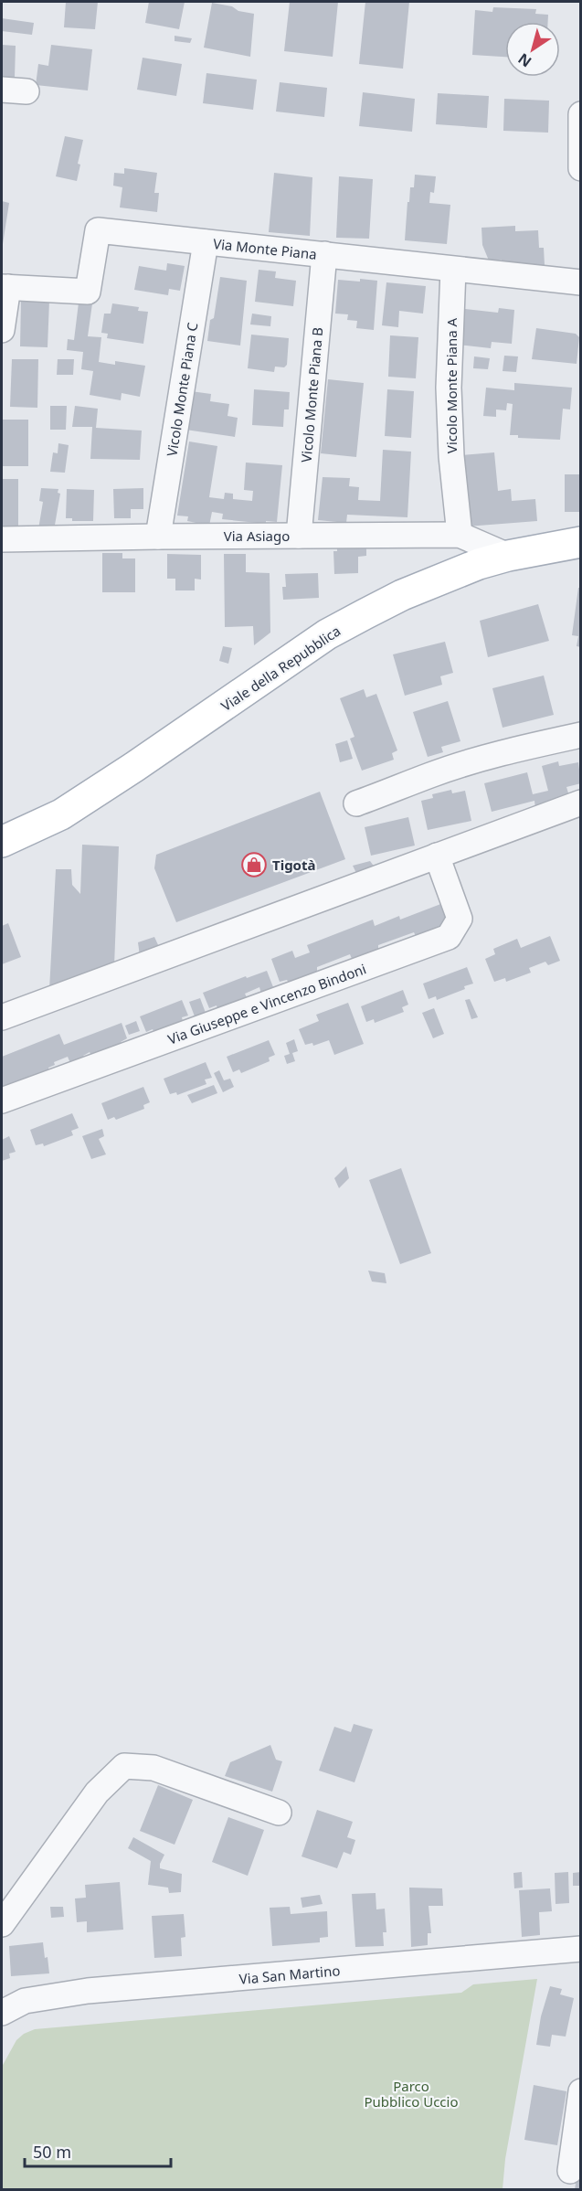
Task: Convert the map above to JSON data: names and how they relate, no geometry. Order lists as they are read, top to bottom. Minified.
{"streets":{"main road":["Viale della Repubblica"],"street":["Via Monte Piana","Vicolo Monte Piana A","Vicolo Monte Piana C","Vicolo Monte Piana B","Via Asiago","Via Giuseppe e Vincenzo Bindoni","Via San Martino"]},"crossings":[["Via Monte Piana","Vicolo Monte Piana A"],["Via Monte Piana","Vicolo Monte Piana C"],["Via Monte Piana","Vicolo Monte Piana B"],["Vicolo Monte Piana A","Via Asiago"],["Vicolo Monte Piana C","Via Asiago"],["Vicolo Monte Piana B","Via Asiago"],["Via Asiago","Viale della Repubblica"]],"parks":["Parco Pubblico Uccio"],"places":{"shop":["Tigotà"]},"scale_bar":"50 m","north":"bottom left"}
